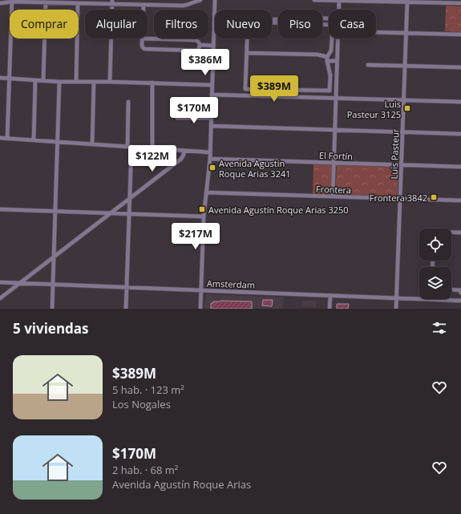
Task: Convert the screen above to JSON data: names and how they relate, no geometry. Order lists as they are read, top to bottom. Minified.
{"streets":{"street":["Luis Pasteur","El Fortín","Frontera","Amsterdam"]},"crossings":[["Luis Pasteur","El Fortín"],["Luis Pasteur","Frontera"],["Luis Pasteur","Amsterdam"]],"places":{"transit":["Luis Pasteur 3125","Avenida Agustín Roque Arias 3241","Frontera 3842","Avenida Agustín Roque Arias 3250"]},"page":{"chip":["Comprar","Alquilar","Filtros","Nuevo","Piso","Casa"],"price":["$386M","$389M","$170M","$122M","$217M"],"heading":"5 viviendas","list":[{"name":"$389M","note":"5 hab. · 123 m² · Los Nogales"},{"name":"$170M","note":"2 hab. · 68 m² · Avenida Agustín Roque Arias"}]}}
